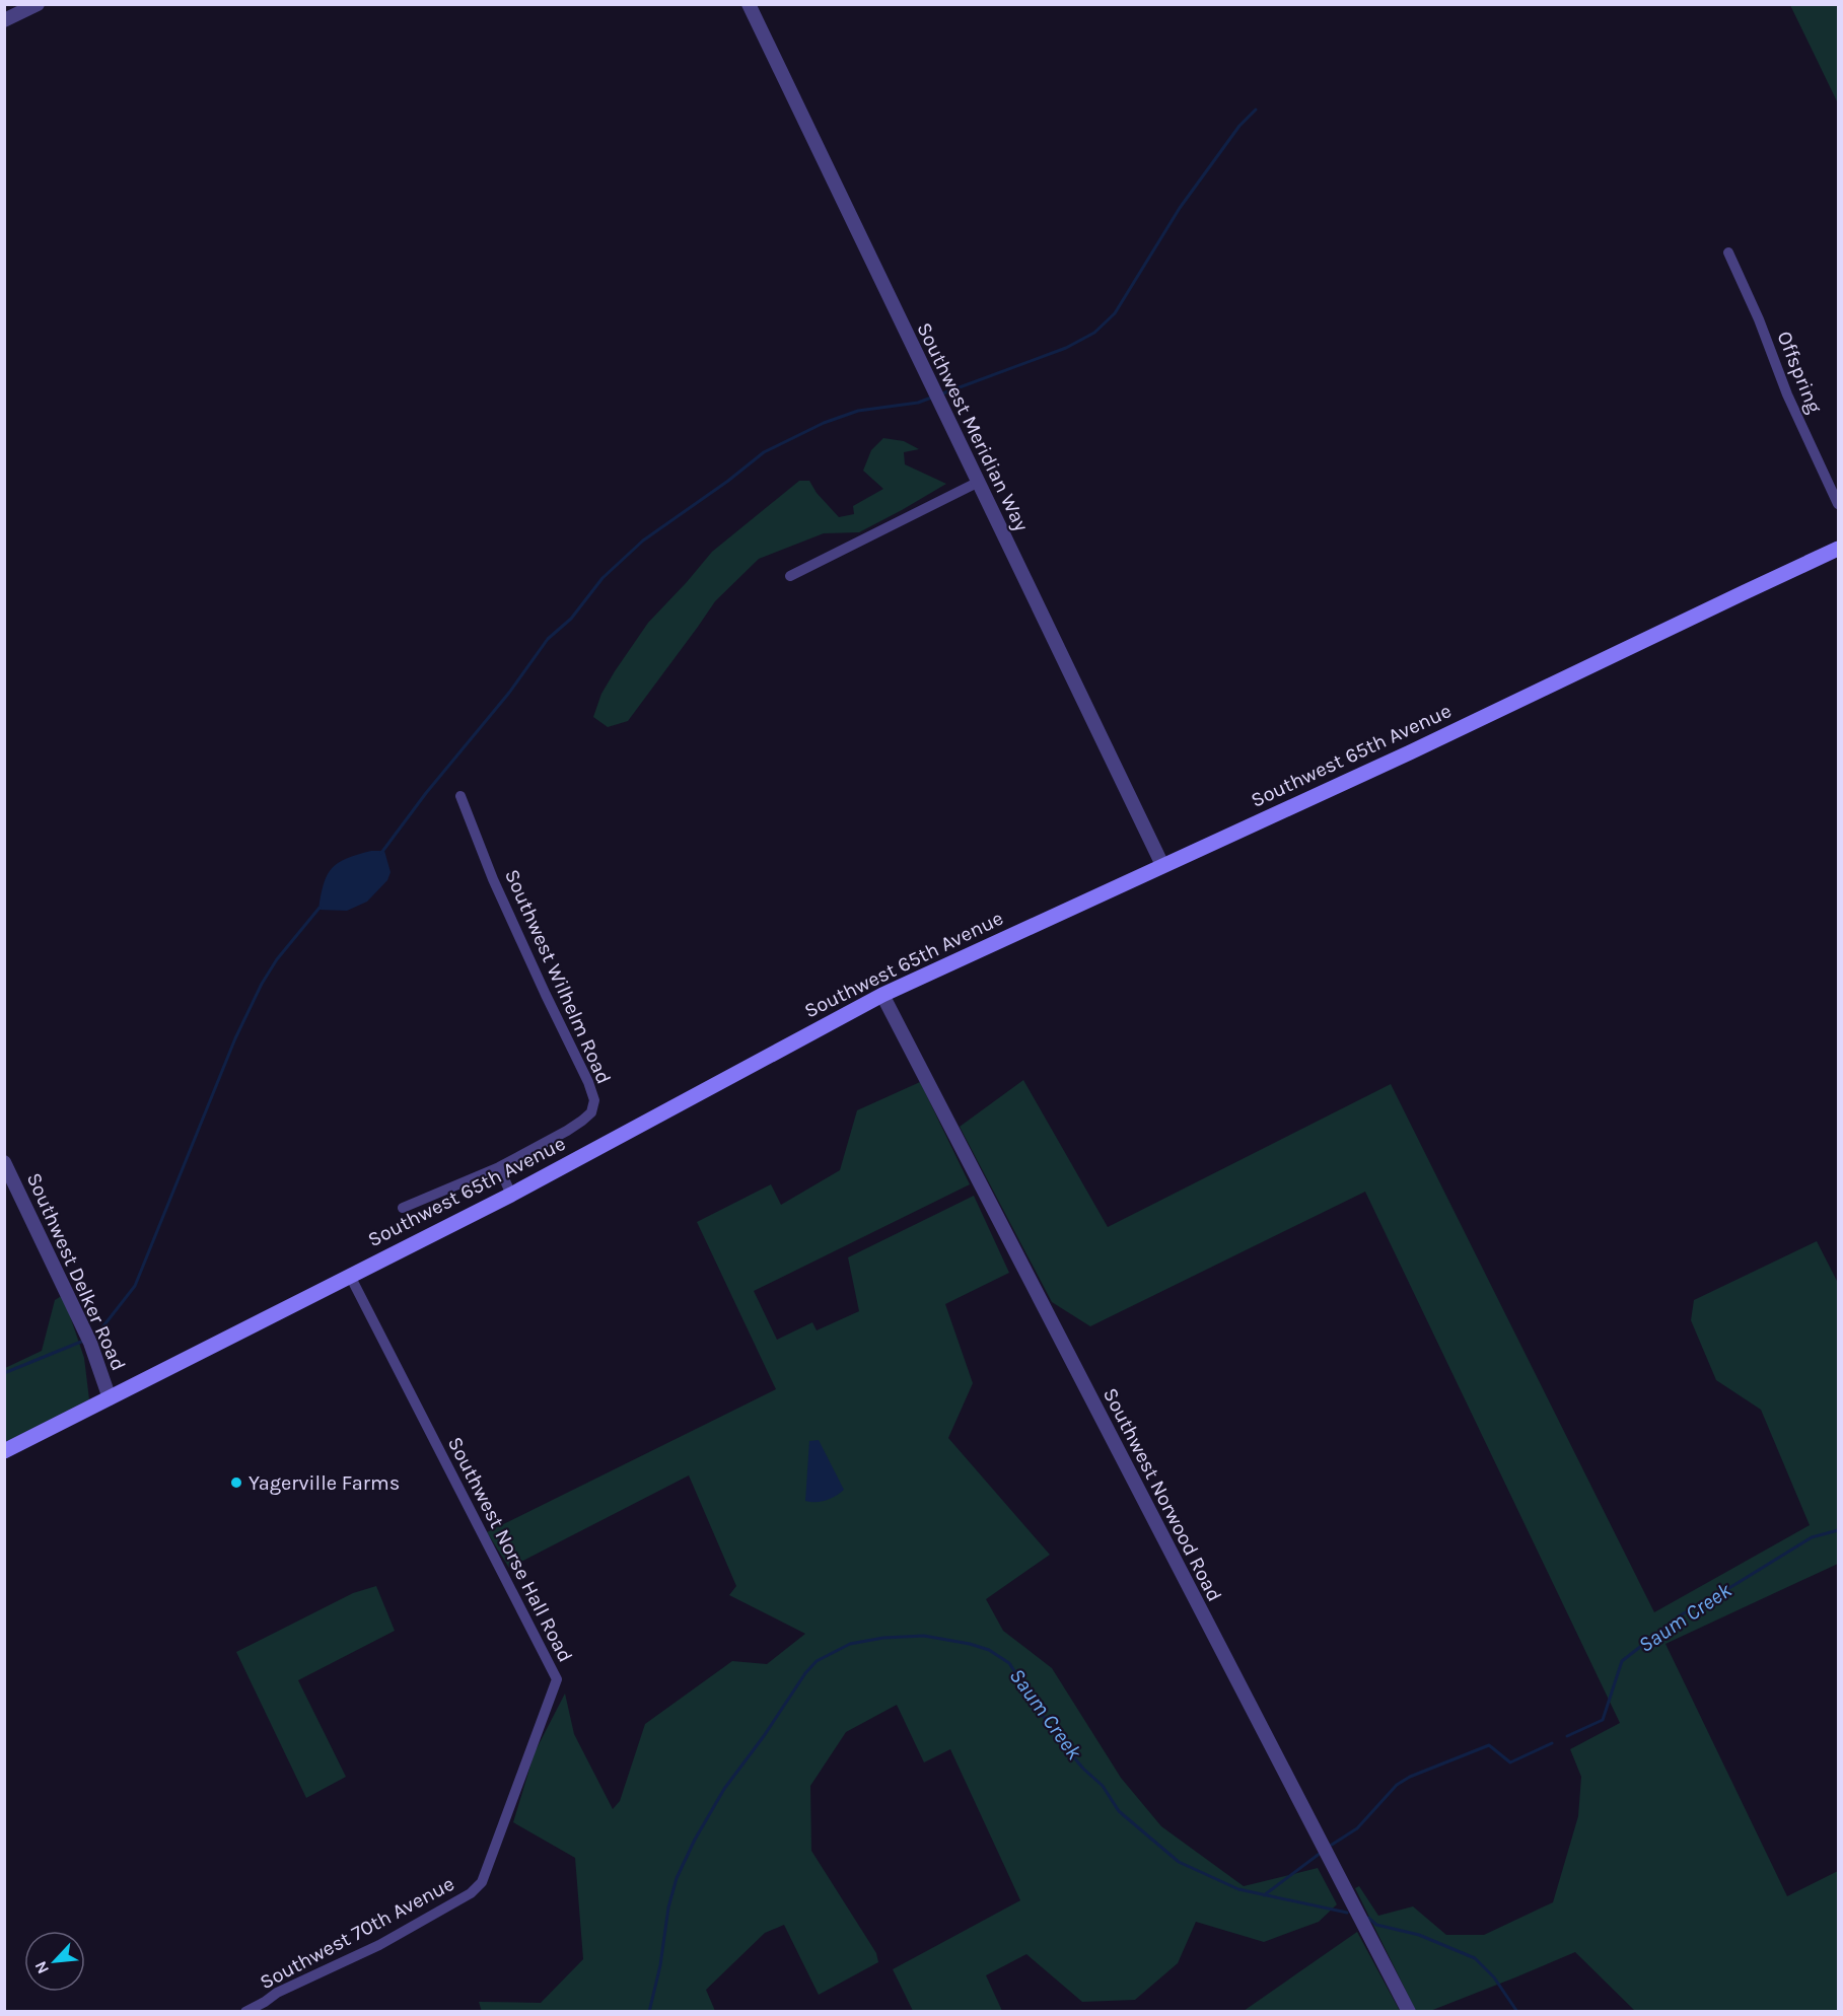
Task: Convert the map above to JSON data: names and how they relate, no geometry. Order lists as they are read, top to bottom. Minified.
{"streets":{"main road":["Southwest 65th Avenue"],"street":["Offspring","Southwest Meridian Way","Southwest Wilhelm Road","Southwest Delker Road","Southwest Norwood Road","Southwest Norse Hall Road","Southwest 70th Avenue"]},"crossings":[["Southwest Meridian Way","Southwest 65th Avenue"],["Southwest 65th Avenue","Southwest Delker Road"],["Southwest 65th Avenue","Southwest Norwood Road"],["Southwest 65th Avenue","Southwest Norse Hall Road"],["Southwest Norse Hall Road","Southwest 70th Avenue"]],"water":["Saum Creek"],"places":["Yagerville Farms"],"north":"bottom left"}
